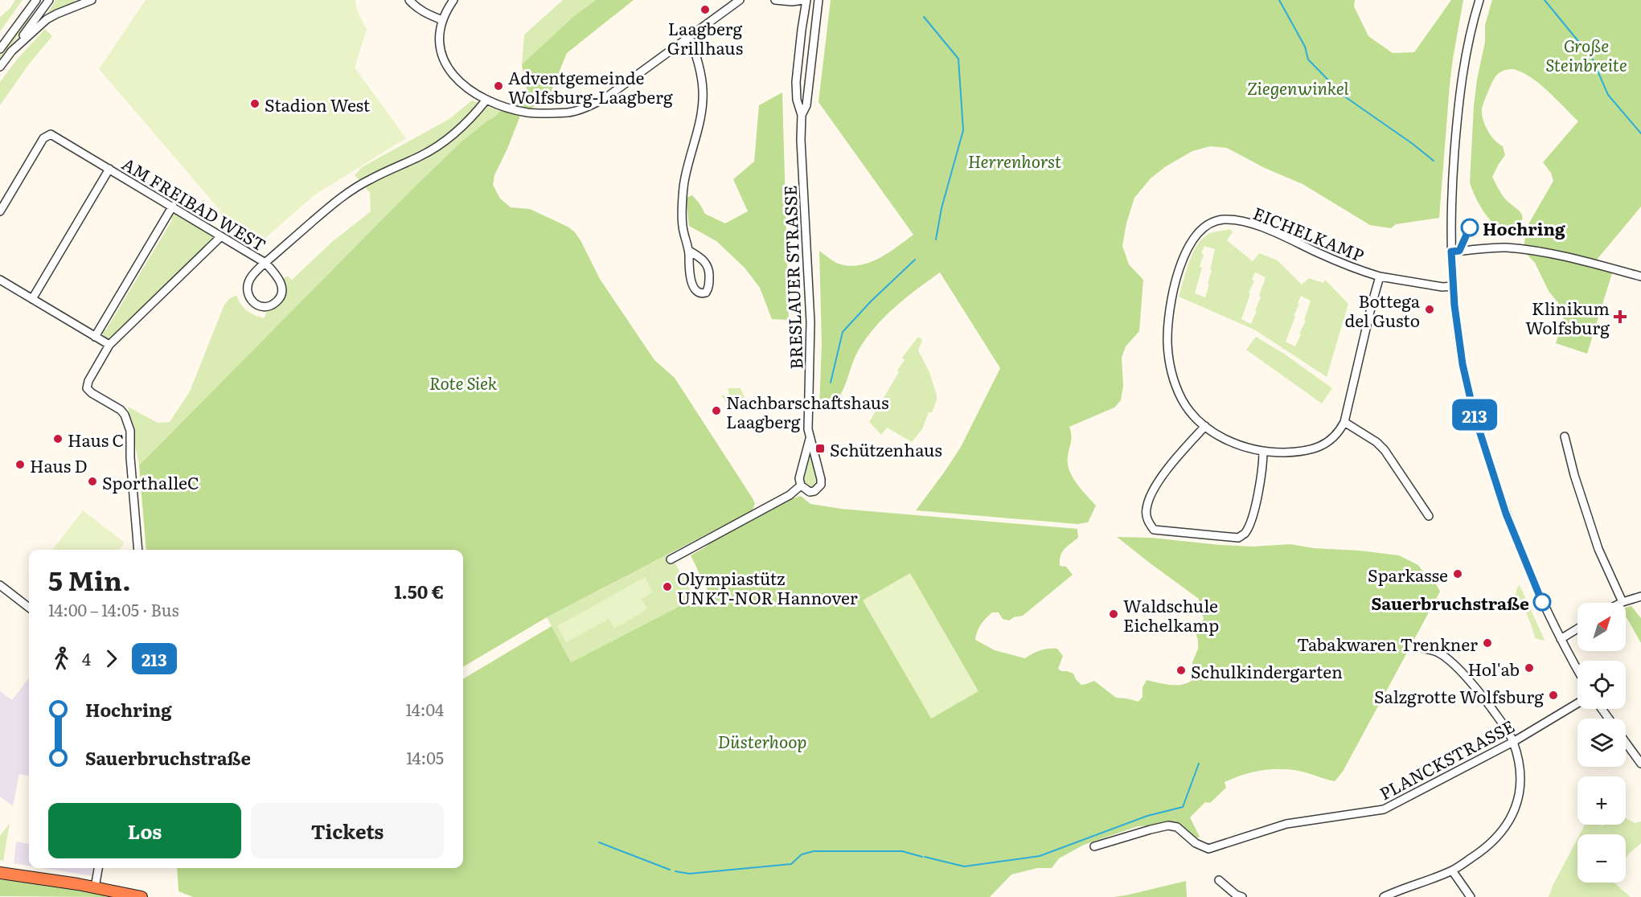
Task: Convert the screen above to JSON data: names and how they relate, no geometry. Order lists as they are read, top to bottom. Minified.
{"streets":{"street":["AM FREIBAD WEST","EICHELKAMP","BRESLAUER STRASSE","PLANCKSTRASSE"]},"parks":["Große Steinbreite","Ziegenwinkel","Herrenhorst","Rote Siek","Düsterhoop"],"places":{"other":["Laagberg Grillhaus","Adventgemeinde Wolfsburg-Laagberg","Stadion West","Hochring","Bottega del Gusto","Nachbarschaftshaus Laagberg","Haus C","Haus D","SporthalleC","Sparkasse","Olympiastütz UNKT-NOR Hannover","Sauerbruchstraße","Waldschule Eichelkamp","Tabakwaren Trenkner","Hol'ab","Schulkindergarten","Salzgrotte Wolfsburg"],"health":["Klinikum Wolfsburg"],"transit":["Schützenhaus"]},"lines":["bus line 213"],"north":"top right","page":{"on_map":"213","heading":["5 Min.","14:00 – 14:05 · Bus","1.50 €"],"map_buttons":["+","−"],"legs":["4","213"],"list":[{"name":"Hochring","value":"14:04"},{"name":"Sauerbruchstraße","value":"14:05"}],"buttons":["Los","Tickets"]}}
